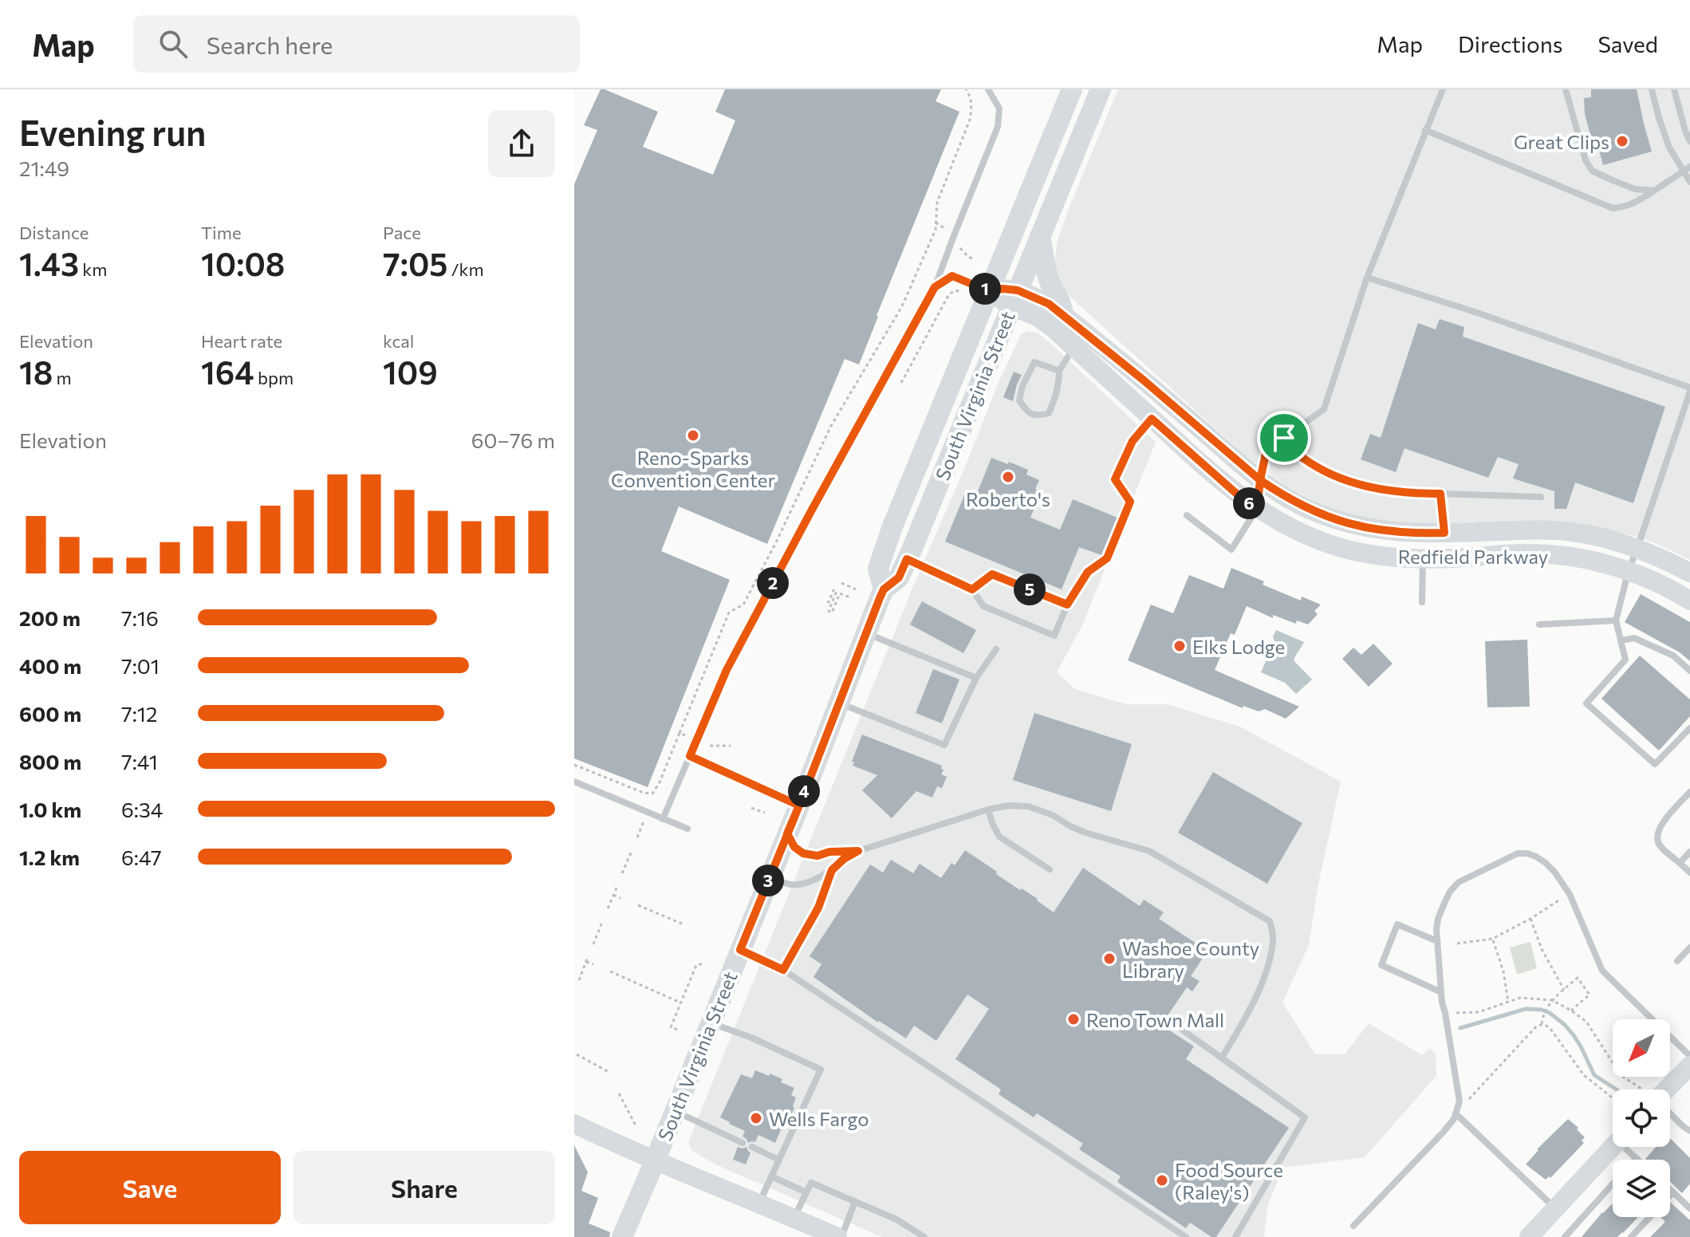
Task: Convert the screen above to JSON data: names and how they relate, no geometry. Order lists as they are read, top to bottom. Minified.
{"streets":{"main road":["South Virginia Street"],"street":["Redfield Parkway"]},"crossings":[["South Virginia Street","Redfield Parkway"]],"places":["Great Clips","Reno-Sparks Convention Center","Roberto's","Elks Lodge","Washoe County Library","Reno Town Mall","Wells Fargo","Food Source (Raley's)"],"north":"bottom left","page":{"header":"Map","search":"Search here","nav":["Map","Directions","Saved"],"heading":["Evening run","21:49"],"stats":[["Distance","1.43 km"],["Time","10:08"],["Pace","7:05 /km"],["Elevation","18 m"],["Heart rate","164 bpm"],["kcal","109"]],"pins":["1","6","2","5","4","3"],"chart":["Elevation","60–76 m"],"list":[{"name":"200 m","note":"7:16"},{"name":"400 m","note":"7:01"},{"name":"600 m","note":"7:12"},{"name":"800 m","note":"7:41"},{"name":"1.0 km","note":"6:34"},{"name":"1.2 km","note":"6:47"}],"buttons":["Save","Share"]}}
